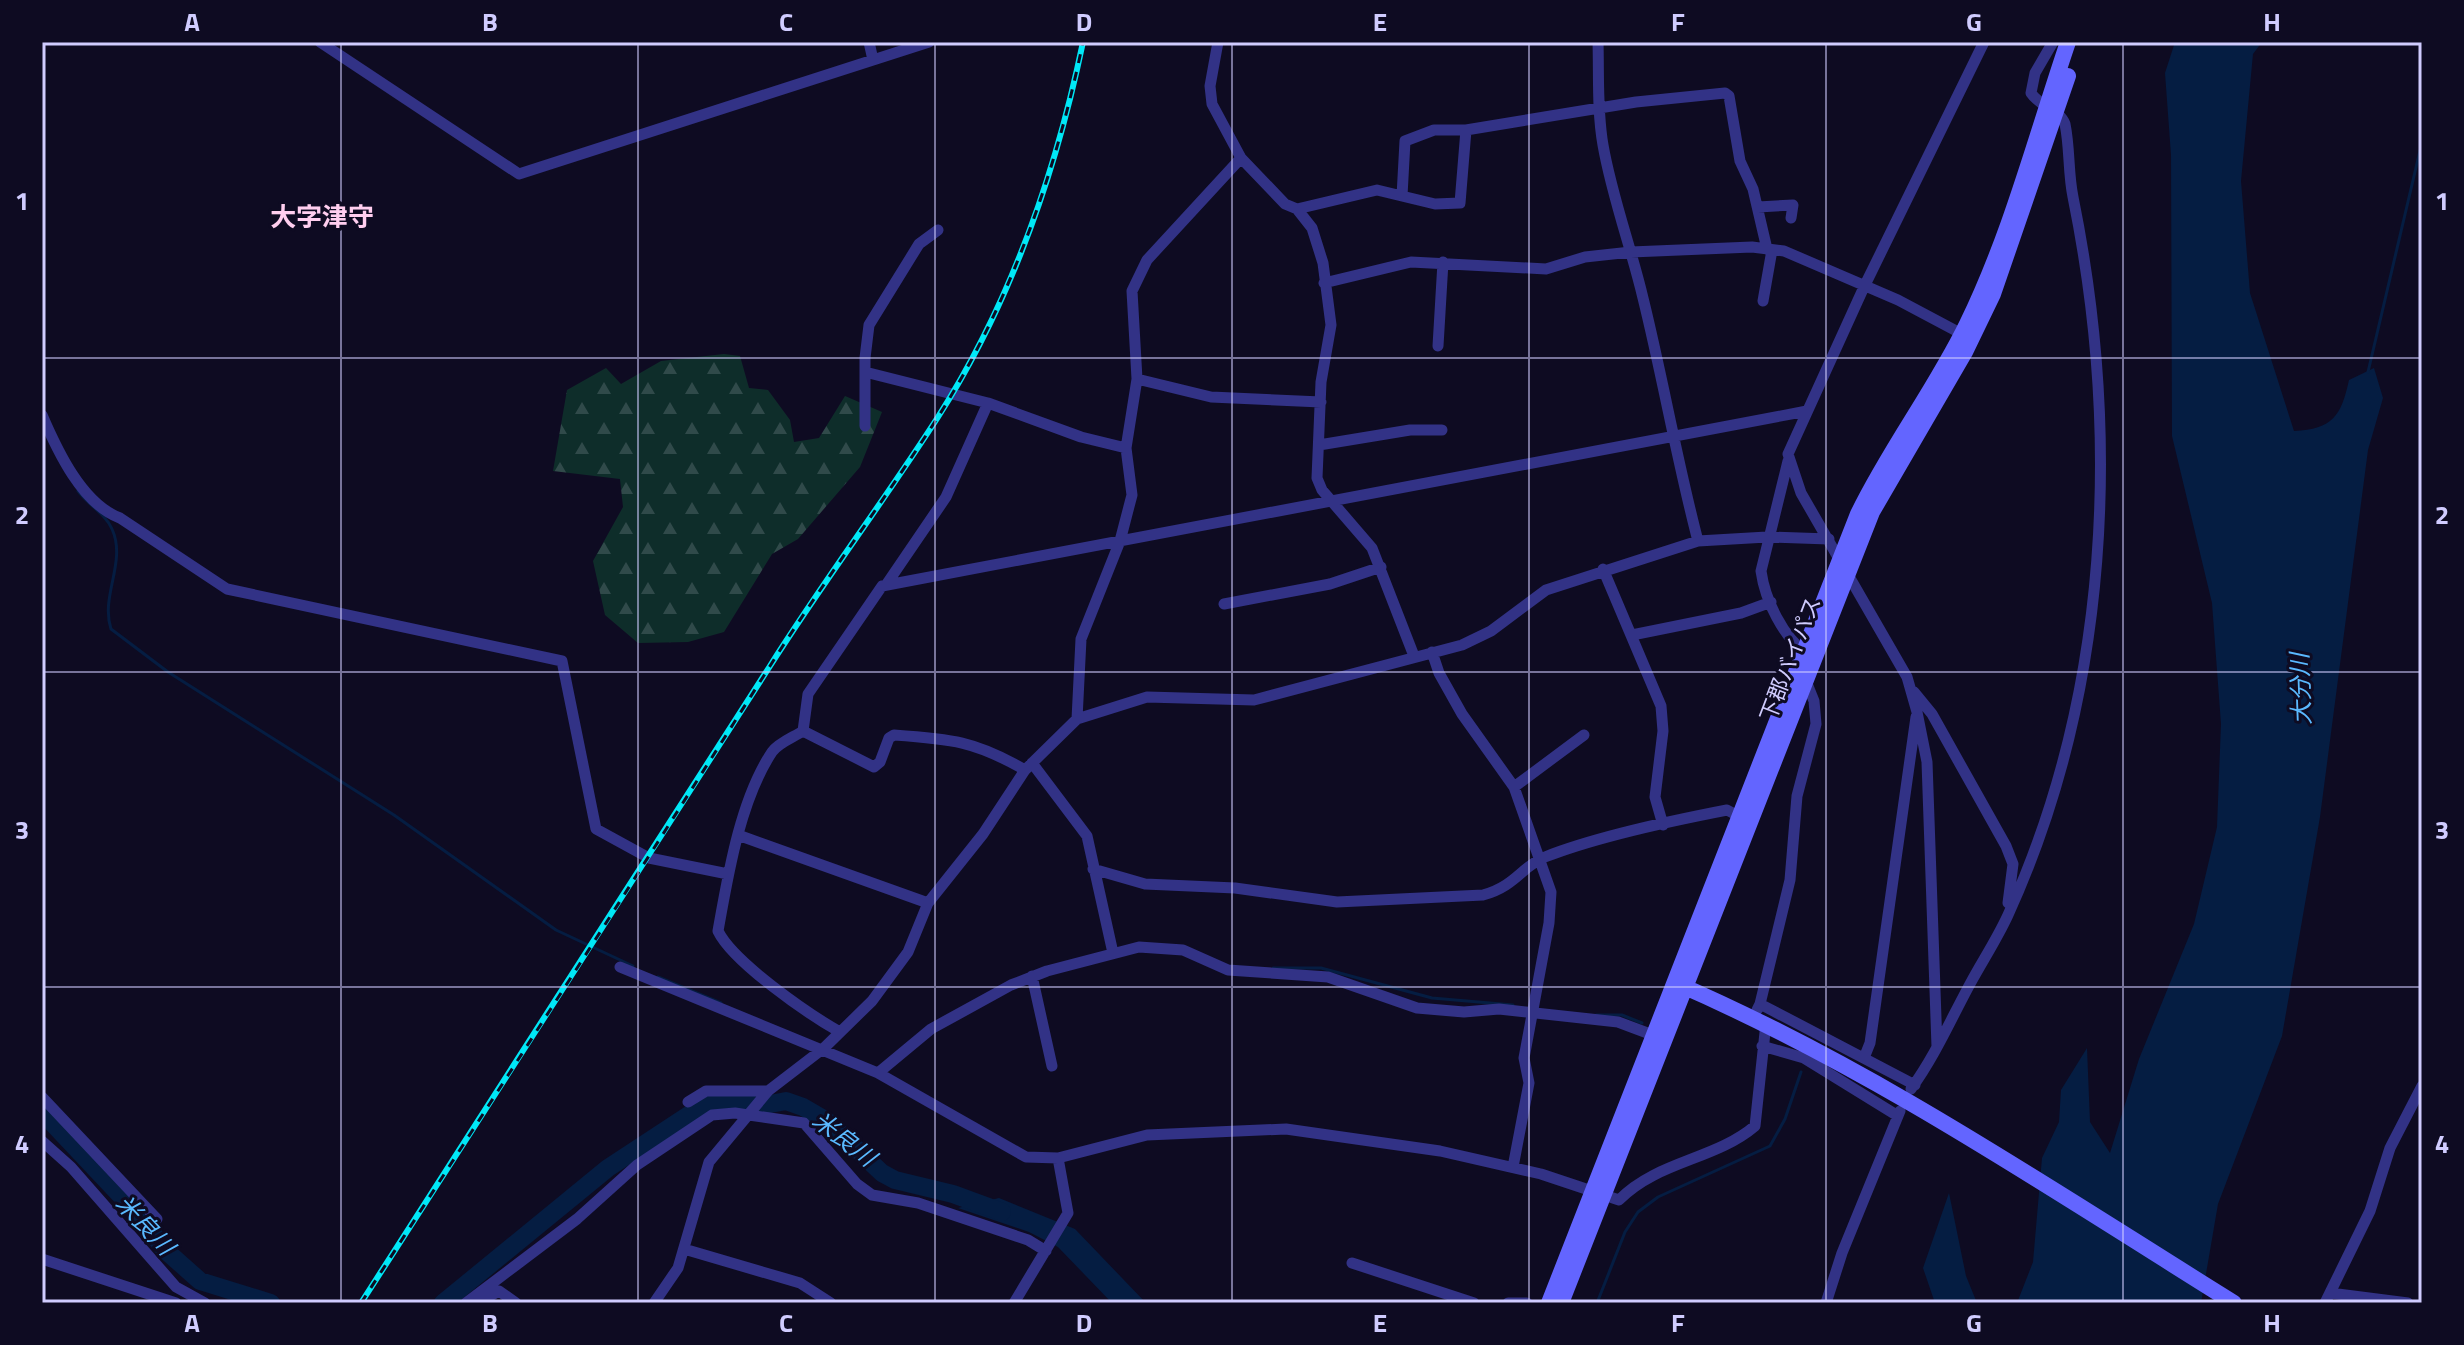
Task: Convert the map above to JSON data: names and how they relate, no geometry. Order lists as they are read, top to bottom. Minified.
{"streets":{"street":["下郡バイパス"]},"districts":["大字津守"],"water":["大分川","米良川"],"grid":{"columns":["A","B","C","D","E","F","G","H"],"rows":["1","2","3","4"]}}
